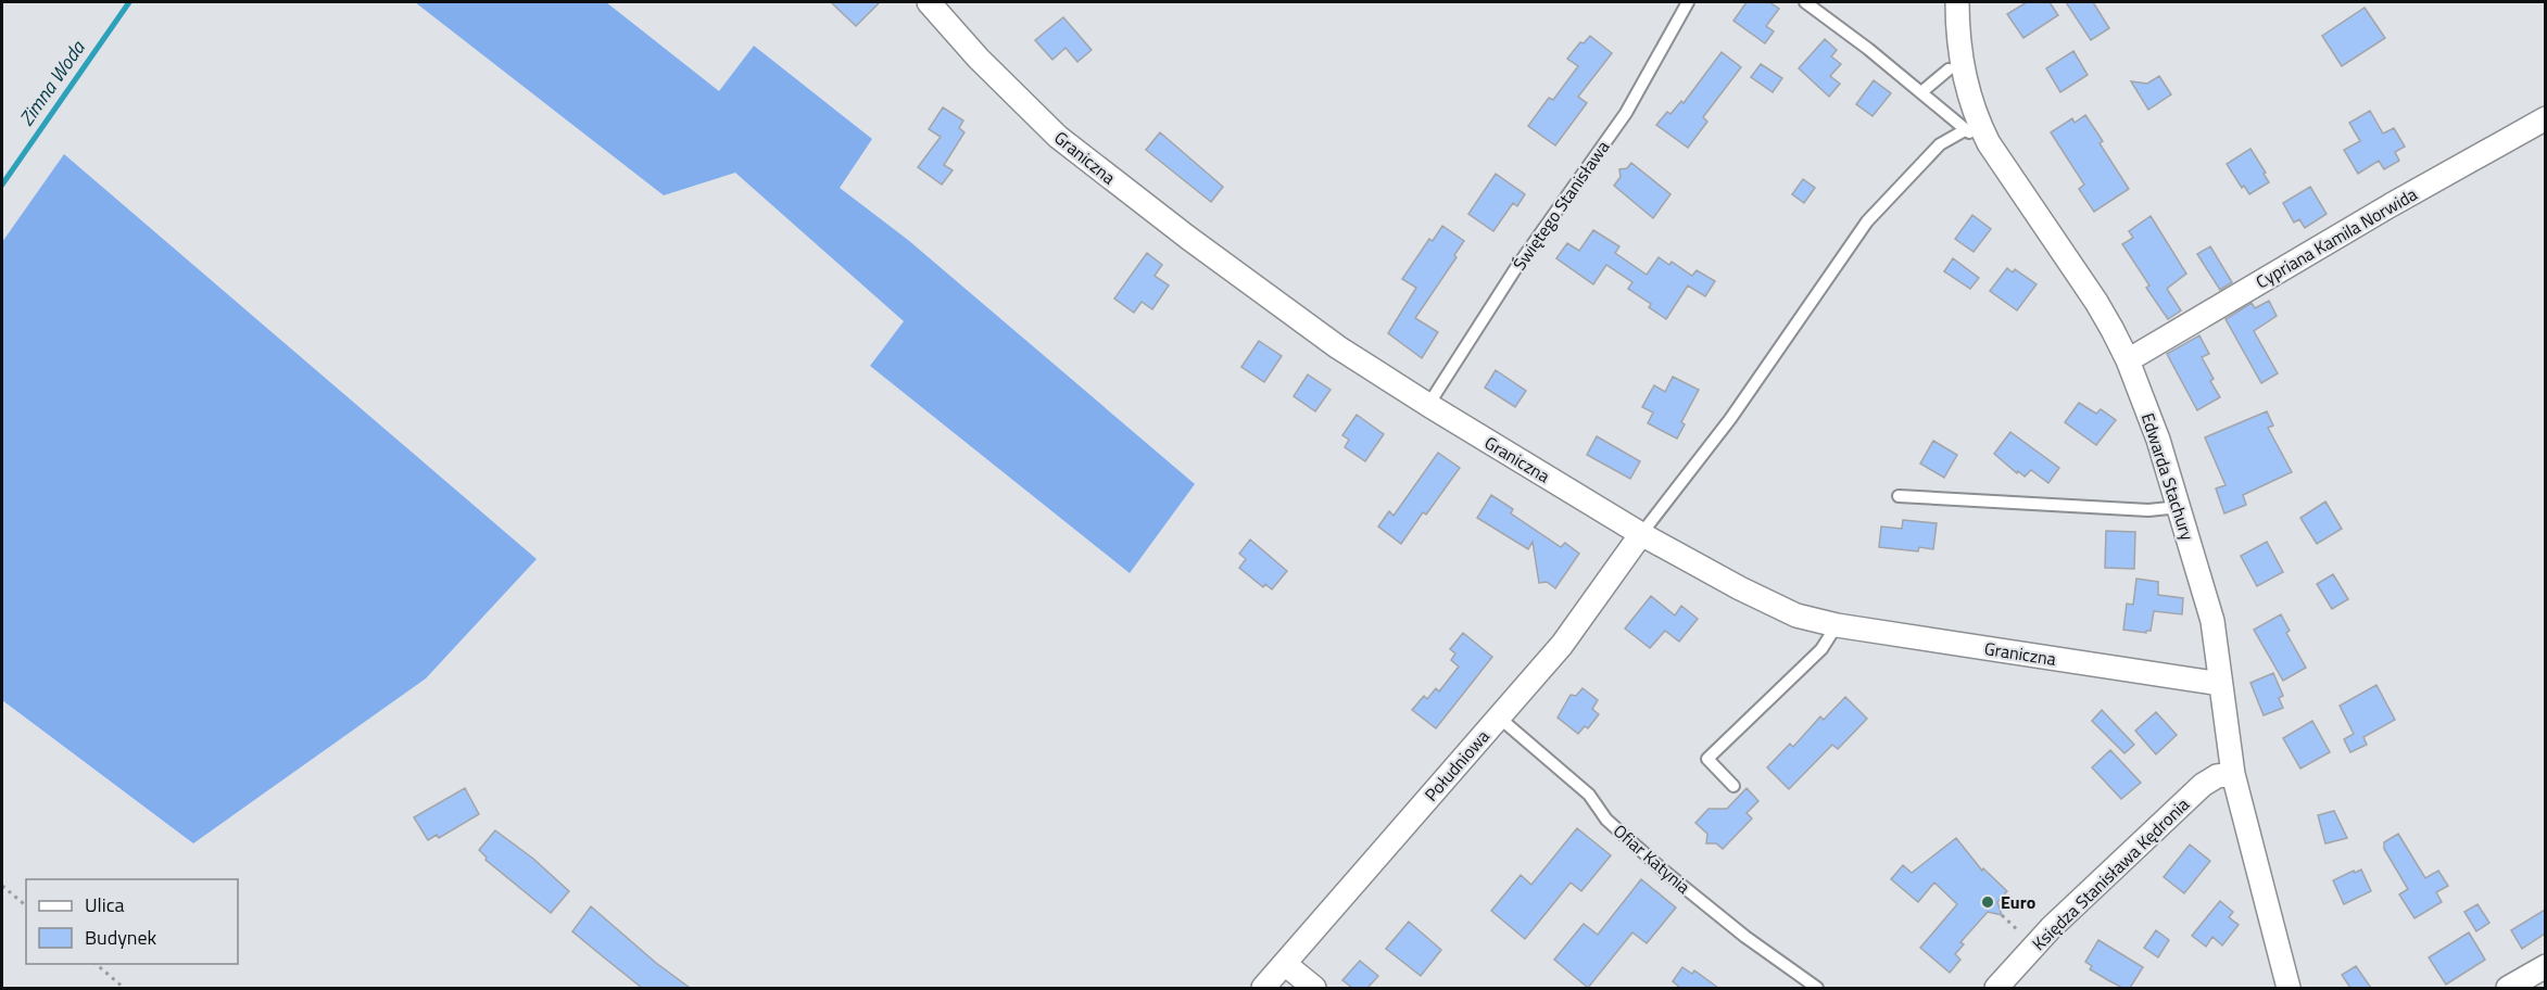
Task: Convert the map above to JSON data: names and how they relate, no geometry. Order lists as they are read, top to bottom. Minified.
{"streets":{"street":["Graniczna","Cypriana Kamila Norwida","Edwarda Stachury","Południowa","Księdza Stanisława Kędronia"],"lane":["Świętego Stanisława","Ofiar Katynia"]},"crossings":[["Graniczna","Świętego Stanisława"],["Graniczna","Edwarda Stachury"],["Graniczna","Południowa"],["Cypriana Kamila Norwida","Edwarda Stachury"],["Edwarda Stachury","Księdza Stanisława Kędronia"],["Południowa","Ofiar Katynia"]],"water":["Zimna Woda"],"places":["Euro"],"legend":["Ulica","Budynek"]}
